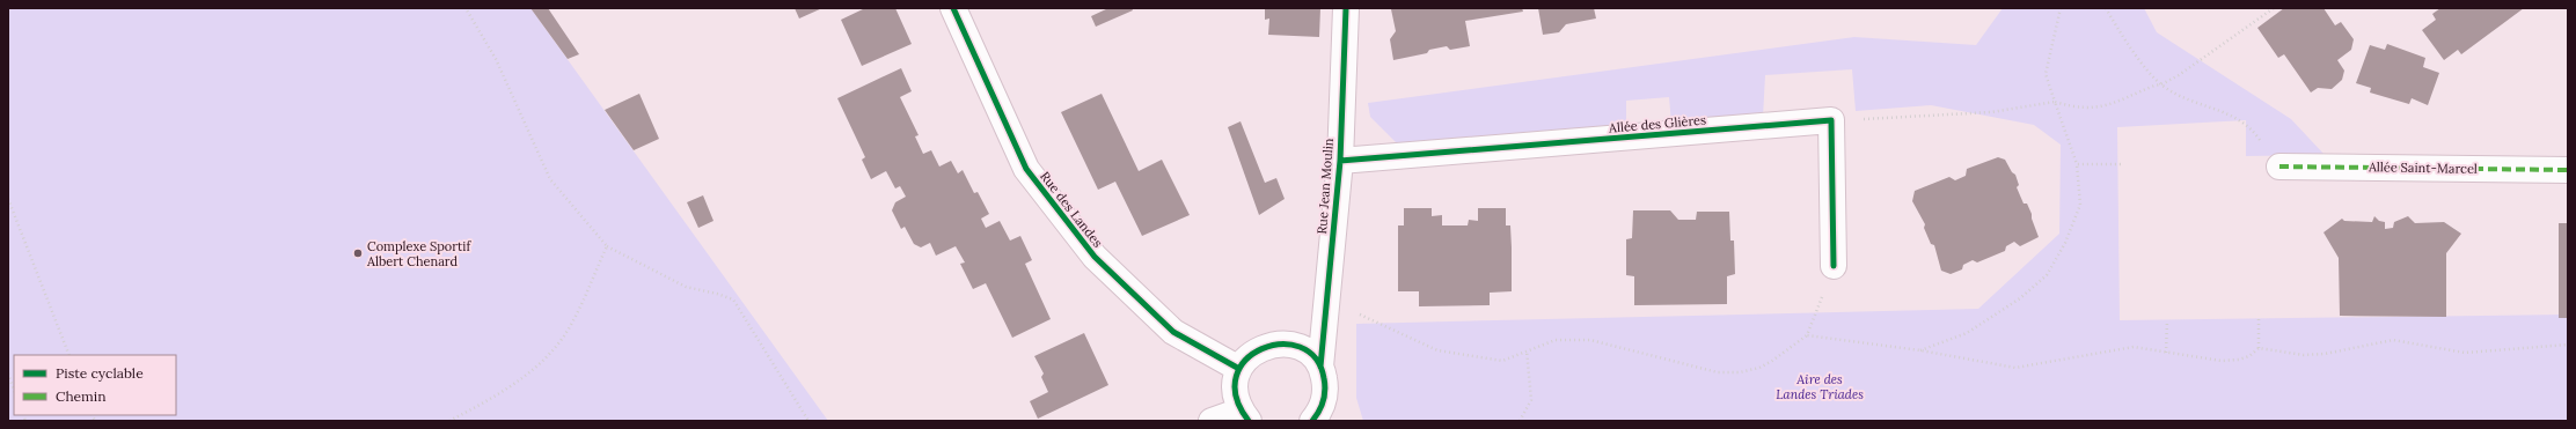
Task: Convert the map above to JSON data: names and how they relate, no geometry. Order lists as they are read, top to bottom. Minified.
{"streets":{"street":["Allée des Glières","Allée Saint-Marcel","Rue Jean Moulin","Rue des Landes"]},"crossings":[["Allée des Glières","Rue Jean Moulin"]],"parks":["Aire des Landes Triades"],"places":["Complexe Sportif Albert Chenard"],"legend":["Piste cyclable","Chemin"]}
